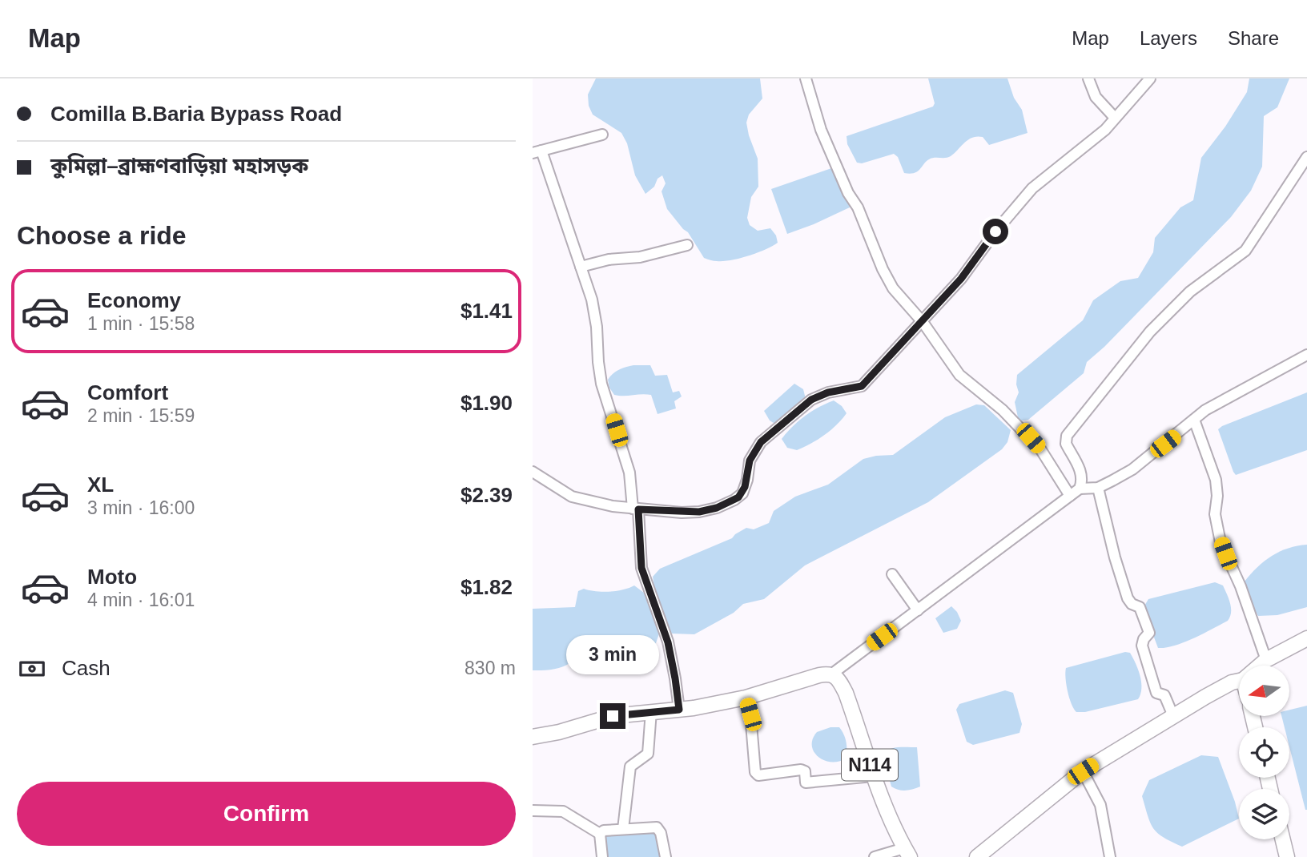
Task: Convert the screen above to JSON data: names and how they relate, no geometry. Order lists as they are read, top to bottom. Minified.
{"streets":{"highway":["N114"]},"north":"left","page":{"header":"Map","nav":["Map","Layers","Share"],"banner":["Comilla B.Baria Bypass Road","কুমিল্লা–ব্রাহ্মণবাড়িয়া মহাসড়ক"],"heading":"Choose a ride","list":[{"name":"Economy","note":"1 min · 15:58","value":"$1.41"},{"name":"Comfort","note":"2 min · 15:59","value":"$1.90"},{"name":"XL","note":"3 min · 16:00","value":"$2.39"},{"name":"Moto","note":"4 min · 16:01","value":"$1.82"}],"bubble":"3 min","pay":["Cash","830 m"],"buttons":"Confirm"}}
